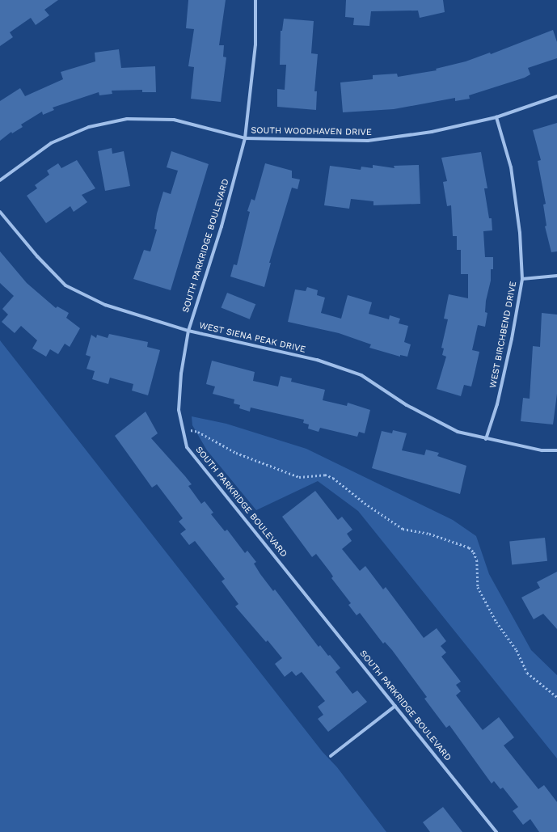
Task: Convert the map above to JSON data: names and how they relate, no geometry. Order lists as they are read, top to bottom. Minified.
{"streets":{"street":["SOUTH WOODHAVEN DRIVE","SOUTH PARKRIDGE BOULEVARD","WEST BIRCHBEND DRIVE","WEST SIENA PEAK DRIVE"]},"crossings":[["SOUTH WOODHAVEN DRIVE","SOUTH PARKRIDGE BOULEVARD"],["SOUTH WOODHAVEN DRIVE","WEST BIRCHBEND DRIVE"],["SOUTH PARKRIDGE BOULEVARD","WEST SIENA PEAK DRIVE"],["WEST BIRCHBEND DRIVE","WEST SIENA PEAK DRIVE"]]}
